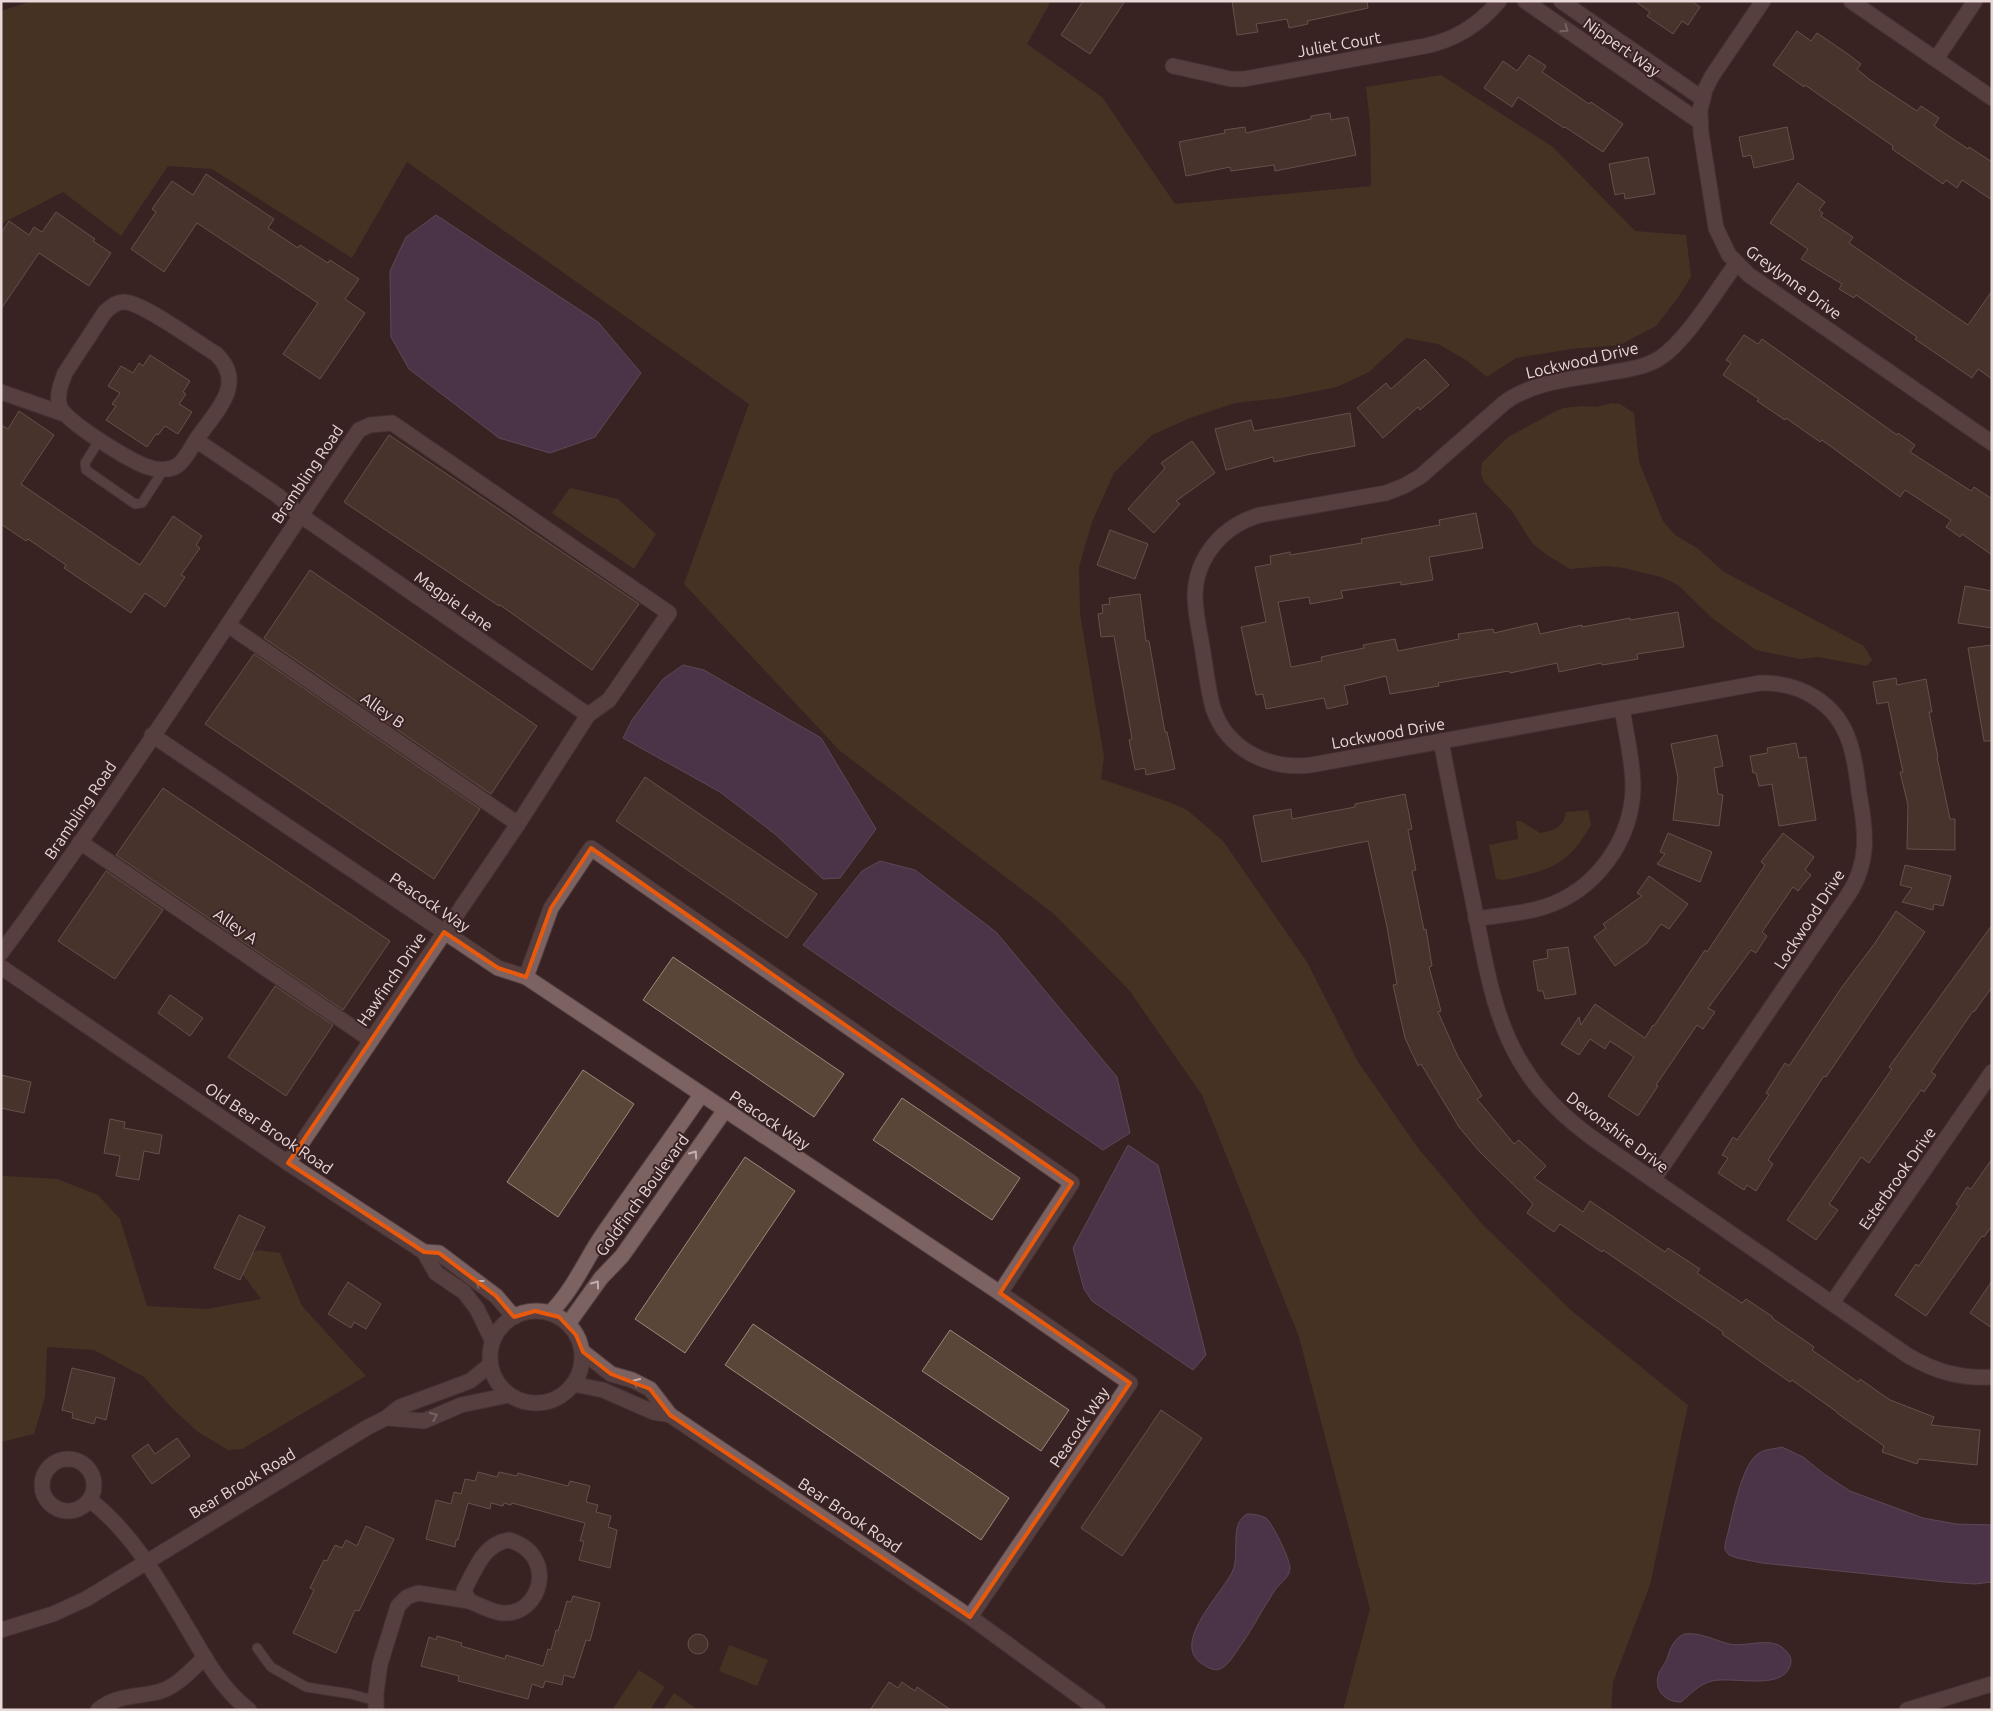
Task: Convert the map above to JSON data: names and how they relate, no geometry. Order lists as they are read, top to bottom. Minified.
{"streets":{"street":["Juliet Court","Nippert Way","Greylynne Drive","Lockwood Drive","Brambling Road","Magpie Lane","Alley B","Peacock Way","Alley A","Hawfinch Drive","Old Bear Brook Road","Devonshire Drive","Esterbrook Drive","Goldfinch Boulevard","Bear Brook Road"]},"crossings":[["Nippert Way","Greylynne Drive"],["Greylynne Drive","Lockwood Drive"],["Lockwood Drive","Devonshire Drive"],["Brambling Road","Magpie Lane"],["Brambling Road","Alley B"],["Brambling Road","Peacock Way"],["Brambling Road","Alley A"],["Brambling Road","Hawfinch Drive"],["Magpie Lane","Hawfinch Drive"],["Alley B","Hawfinch Drive"],["Peacock Way","Hawfinch Drive"],["Peacock Way","Goldfinch Boulevard"],["Peacock Way","Bear Brook Road"],["Alley A","Hawfinch Drive"],["Hawfinch Drive","Old Bear Brook Road"],["Old Bear Brook Road","Goldfinch Boulevard"],["Old Bear Brook Road","Bear Brook Road"],["Devonshire Drive","Esterbrook Drive"],["Goldfinch Boulevard","Bear Brook Road"]]}
